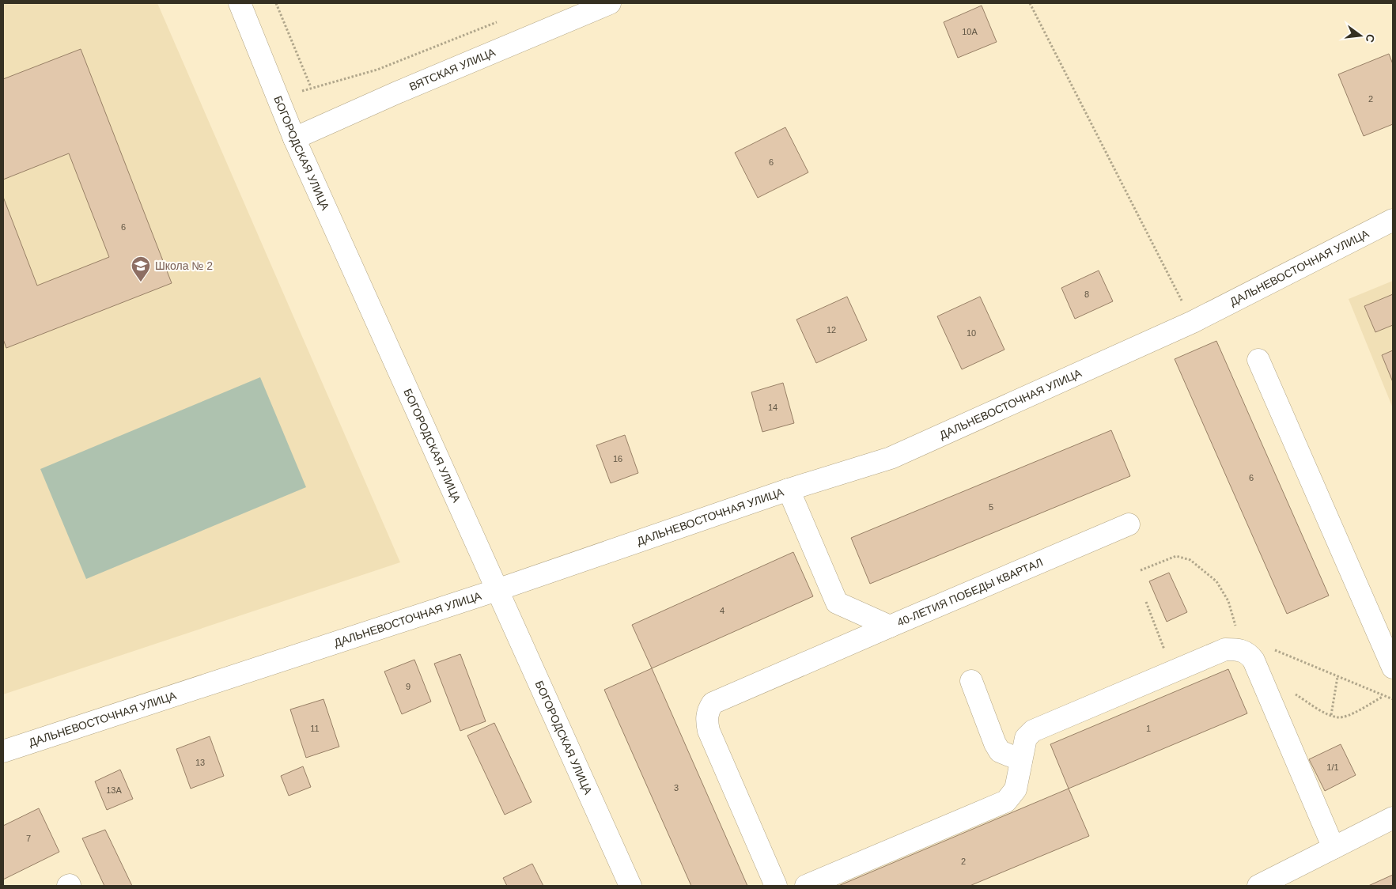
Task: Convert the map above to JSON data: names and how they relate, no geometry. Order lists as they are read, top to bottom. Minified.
{"streets":{"street":["ВЯТСКАЯ УЛИЦА","БОГОРОДСКАЯ УЛИЦА","ДАЛЬНЕВОСТОЧНАЯ УЛИЦА","40-ЛЕТИЯ ПОБЕДЫ КВАРТАЛ"]},"crossings":[["ВЯТСКАЯ УЛИЦА","БОГОРОДСКАЯ УЛИЦА"],["БОГОРОДСКАЯ УЛИЦА","ДАЛЬНЕВОСТОЧНАЯ УЛИЦА"],["ДАЛЬНЕВОСТОЧНАЯ УЛИЦА","40-ЛЕТИЯ ПОБЕДЫ КВАРТАЛ"]],"places":{"school or university":["Школа № 2"]},"house_numbers":["10А","2","6","6","8","12","10","14","16","6","5","4","9","11","1","13","1/1","3","13А","7","2"],"north":"right"}
